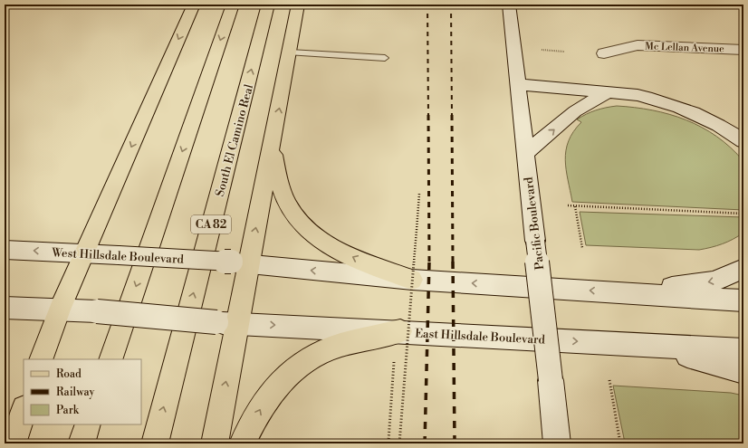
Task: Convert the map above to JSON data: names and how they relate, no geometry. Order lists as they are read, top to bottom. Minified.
{"streets":{"main road":["Mc Lellan Avenue","South El Camino Real","Pacific Boulevard","CA 82","West Hillsdale Boulevard","East Hillsdale Boulevard"]},"legend":["Road","Railway","Park"]}
